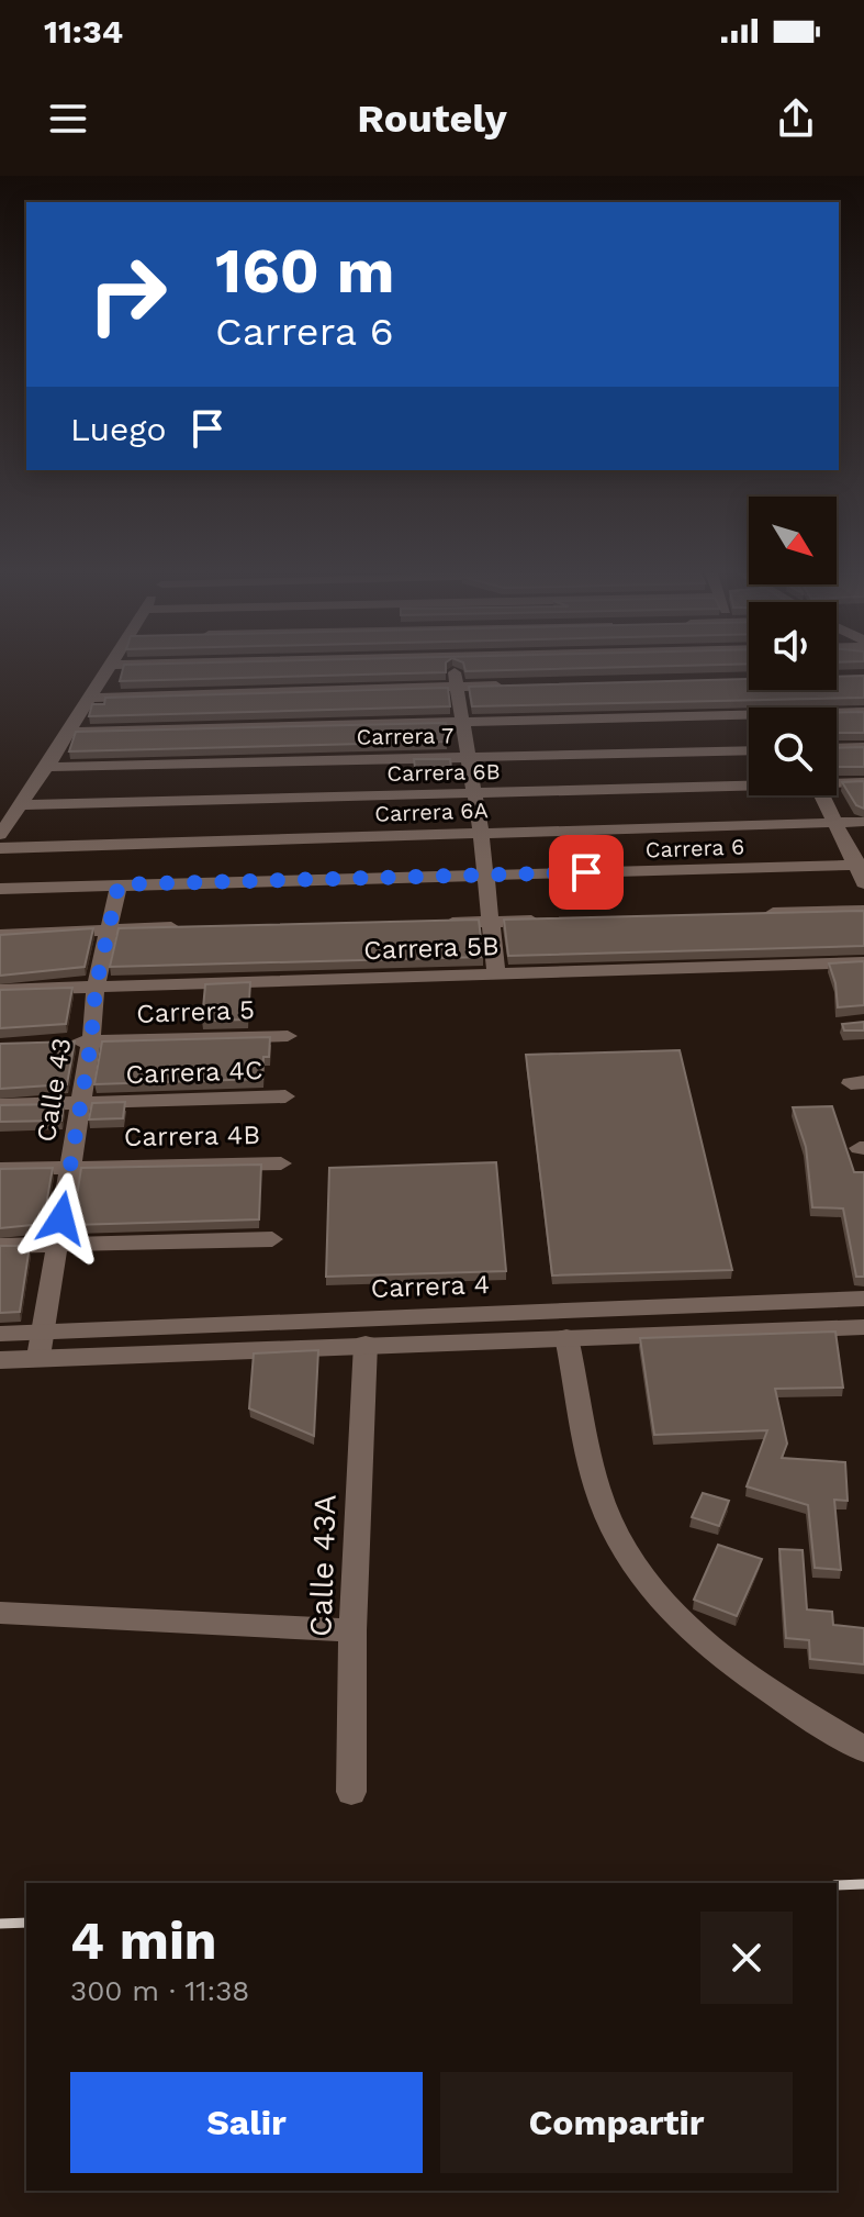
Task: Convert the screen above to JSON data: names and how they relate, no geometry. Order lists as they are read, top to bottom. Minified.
{"streets":{"street":["Carrera 7","Carrera 6B","Carrera 6A","Carrera 6","Carrera 5B","Carrera 5","Carrera 4C","Calle 43","Carrera 4B","Carrera 4","Calle 43A"]},"crossings":[["Carrera 6","Calle 43"],["Carrera 5B","Calle 43"],["Carrera 5","Calle 43"],["Carrera 4C","Calle 43"],["Calle 43","Carrera 4B"],["Calle 43","Carrera 4"],["Carrera 4","Calle 43A"]],"north":"bottom right","page":{"status":"11:34","header":"Routely","turn":["160 m","Carrera 6"],"then":"Luego","heading":["4 min","300 m · 11:38"],"buttons":["Salir","Compartir"]}}
